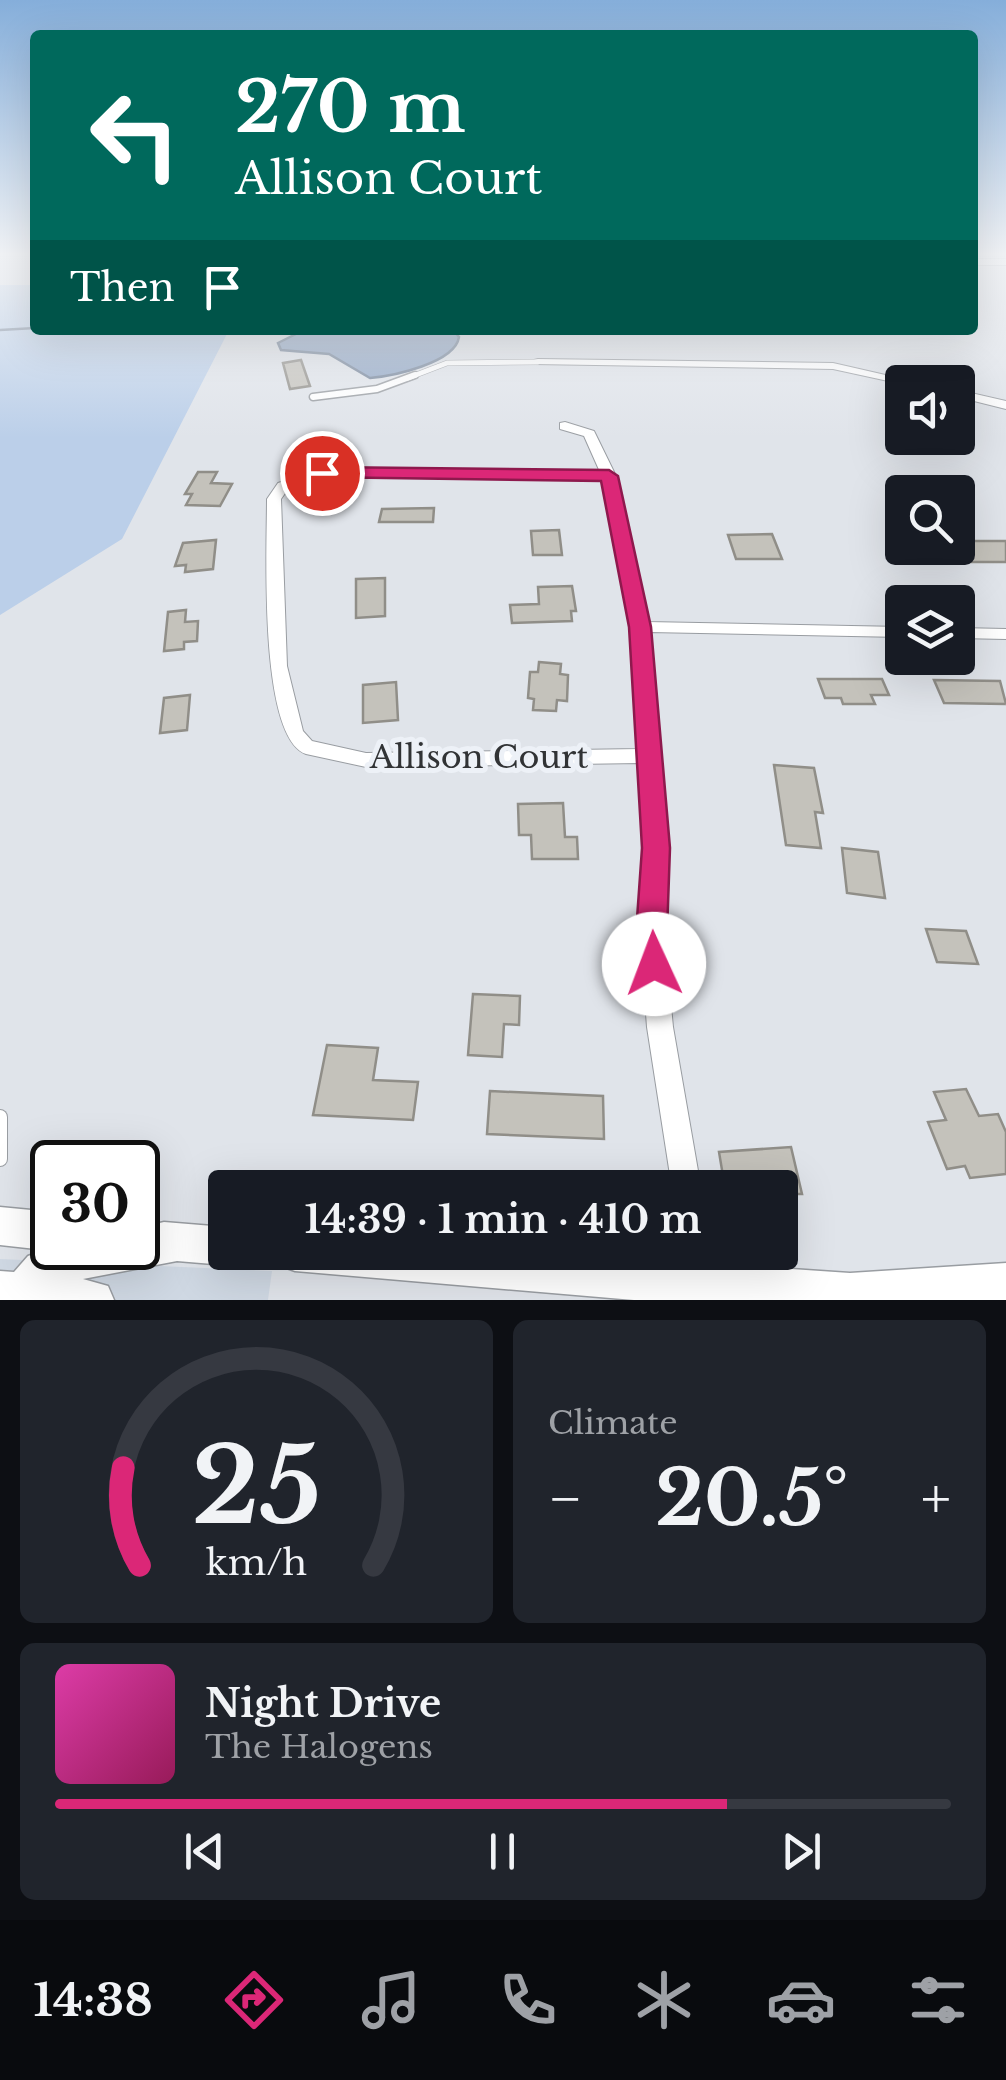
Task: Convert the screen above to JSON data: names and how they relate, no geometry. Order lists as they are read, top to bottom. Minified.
{"streets":{"street":["Allison Court"]},"page":{"turn":["270 m","Allison Court"],"then":"Then","limit":"30","trip":"14:39 · 1 min · 410 m","tile":"Climate","heat":["−","20.5°","+"],"song":["Night Drive","The Halogens"],"tabs":"14:38","gauge":["25","km/h"]}}
